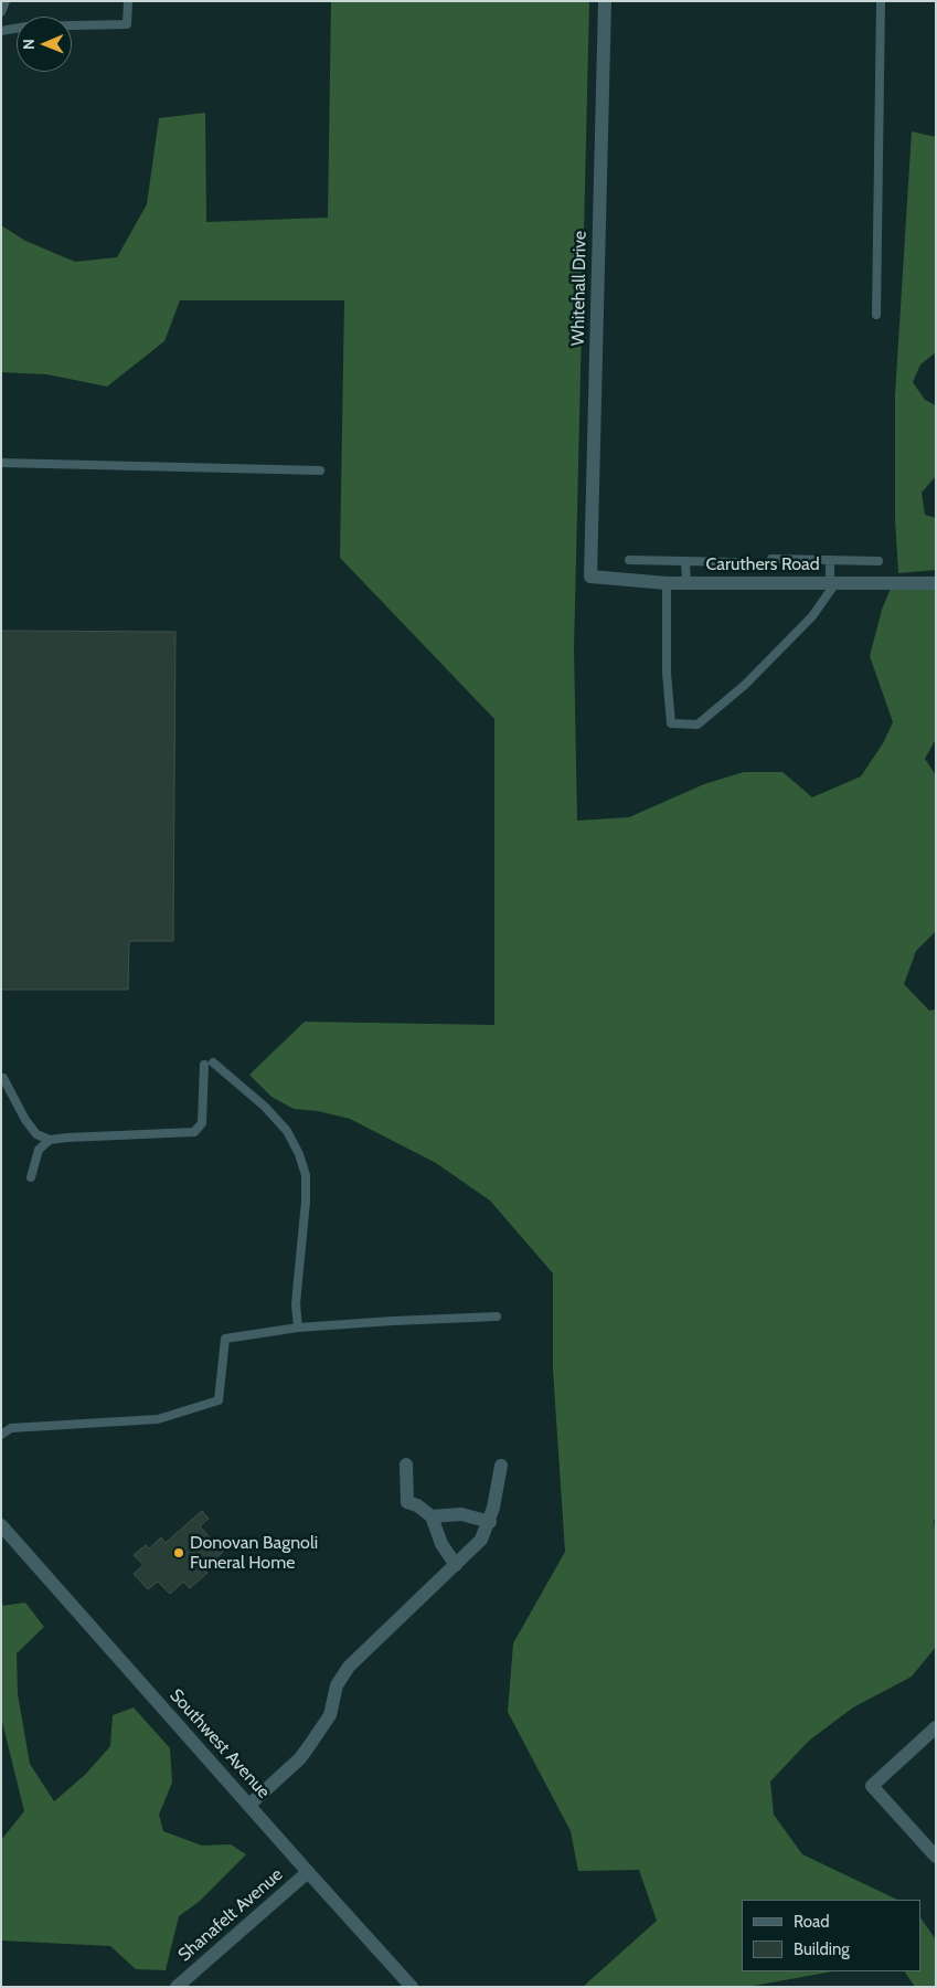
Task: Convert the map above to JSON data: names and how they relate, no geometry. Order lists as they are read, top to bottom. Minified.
{"streets":{"street":["Whitehall Drive","Caruthers Road","Southwest Avenue","Shanafelt Avenue"]},"crossings":[["Whitehall Drive","Caruthers Road"],["Southwest Avenue","Shanafelt Avenue"]],"places":["Donovan Bagnoli Funeral Home"],"legend":["Road","Building"],"north":"left"}
